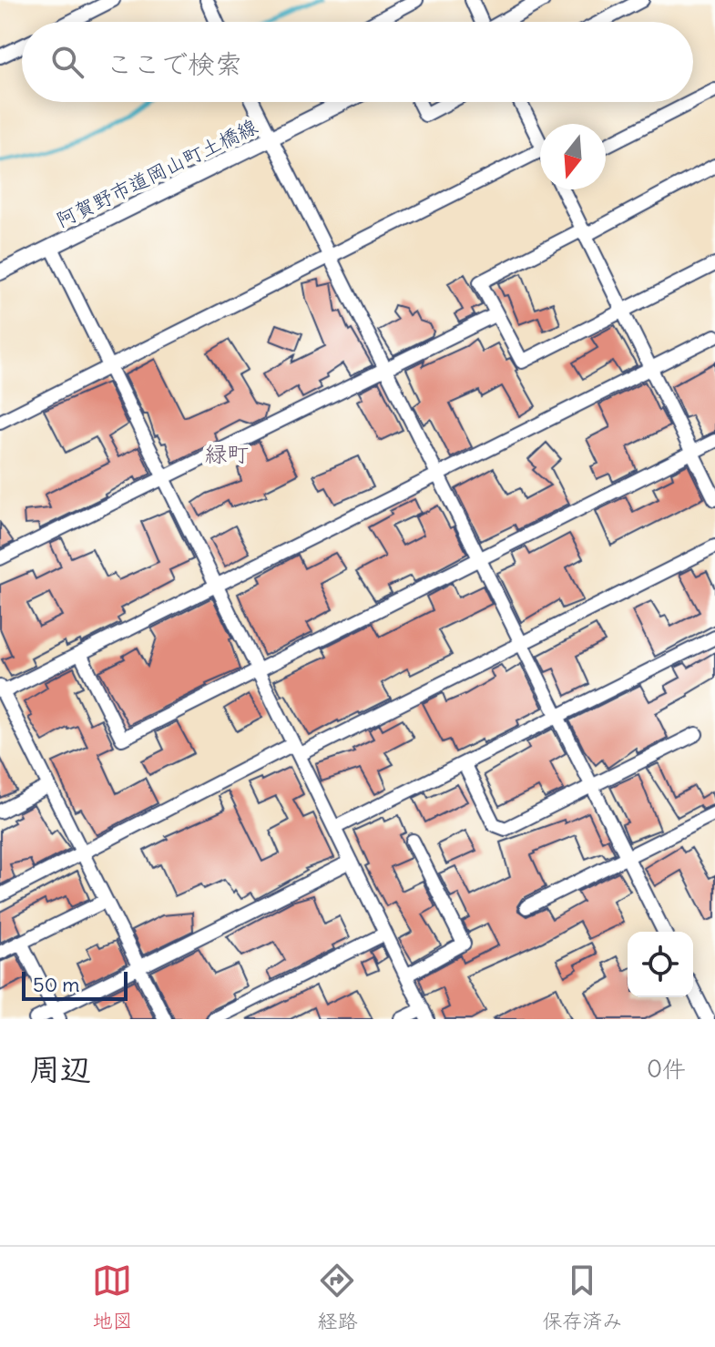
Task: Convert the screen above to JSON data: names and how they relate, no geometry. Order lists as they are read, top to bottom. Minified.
{"streets":{"street":["阿賀野市道岡山町土橋線"]},"districts":["緑町"],"scale_bar":"50 m","north":"bottom","page":{"search":"ここで検索","scale":"50 m","heading":["周辺","0件"],"nav":["地図","経路","保存済み"]}}
